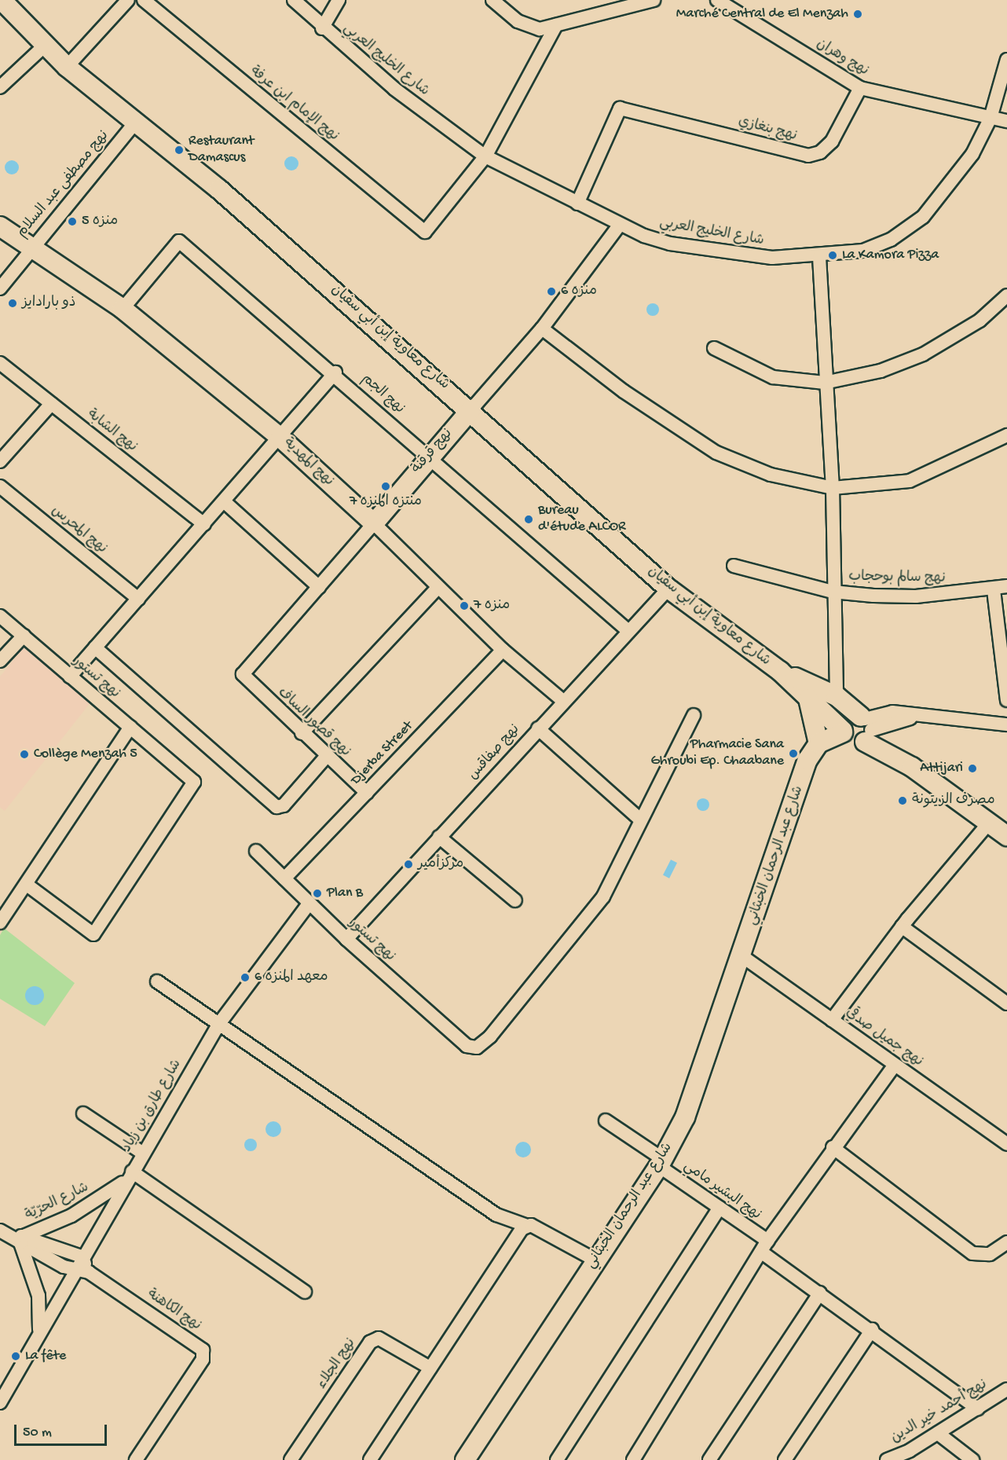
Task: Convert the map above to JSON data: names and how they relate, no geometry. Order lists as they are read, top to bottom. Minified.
{"streets":{"main road":["شارع معاوية إبن أبي سفيان","نهج قرقنة","نهج المهدية","شارع عبد الرحمان الخبثاني"],"street":["نهج وهران","شارع الخليج العربي","نهج الإمام ابن عرفة","نهج بنغازي","نهج مصطفى عبد السلام","نهج الجم","نهج الشابة","نهج المحرس","نهج سالم بوحجاب","نهج تستور","نهج قصور الساف","نهج صفاقس","Djerba Street","نهج جميل صدقي","شارع طارق بن زياد","نهج البشير مامي","شارع الحرّيّة","نهج الكاهنة","نهج الجلاء","نهج أحمد خير الدين"]},"crossings":[["نهج وهران","شارع الخليج العربي"],["نهج وهران","نهج بنغازي"],["شارع الخليج العربي","نهج الإمام ابن عرفة"],["شارع الخليج العربي","نهج بنغازي"],["شارع الخليج العربي","نهج قرقنة"],["نهج مصطفى عبد السلام","شارع معاوية إبن أبي سفيان"],["نهج مصطفى عبد السلام","نهج المهدية"],["شارع معاوية إبن أبي سفيان","نهج قرقنة"],["شارع معاوية إبن أبي سفيان","نهج صفاقس"],["نهج الجم","نهج قرقنة"],["نهج الجم","نهج المهدية"],["نهج الجم","نهج صفاقس"],["نهج قرقنة","نهج المهدية"],["نهج قرقنة","نهج قصور الساف"],["نهج المهدية","نهج صفاقس"],["نهج المهدية","Djerba Street"],["نهج تستور","نهج صفاقس"],["نهج تستور","Djerba Street"],["نهج تستور","شارع طارق بن زياد"],["نهج قصور الساف","Djerba Street"],["شارع عبد الرحمان الخبثاني","نهج جميل صدقي"],["شارع عبد الرحمان الخبثاني","نهج البشير مامي"],["شارع طارق بن زياد","شارع الحرّيّة"],["نهج البشير مامي","نهج أحمد خير الدين"],["شارع الحرّيّة","نهج الكاهنة"]],"places":["Marché Central de El Menzah","Restaurant Damascus","منزه 5","La Kamora Pizza","منزه 6","ذو بارادايز","منتزه المنزه 7","Bureau d'étude ALCOR","منزه 7","Pharmacie Sana Ghroubi Ep. Chaabane","Collège Menzah 5","Attijari","مصرف الزيتونة","مركزأمير","Plan B","معهد المنزه 6","La fête"],"scale_bar":"50 m"}
